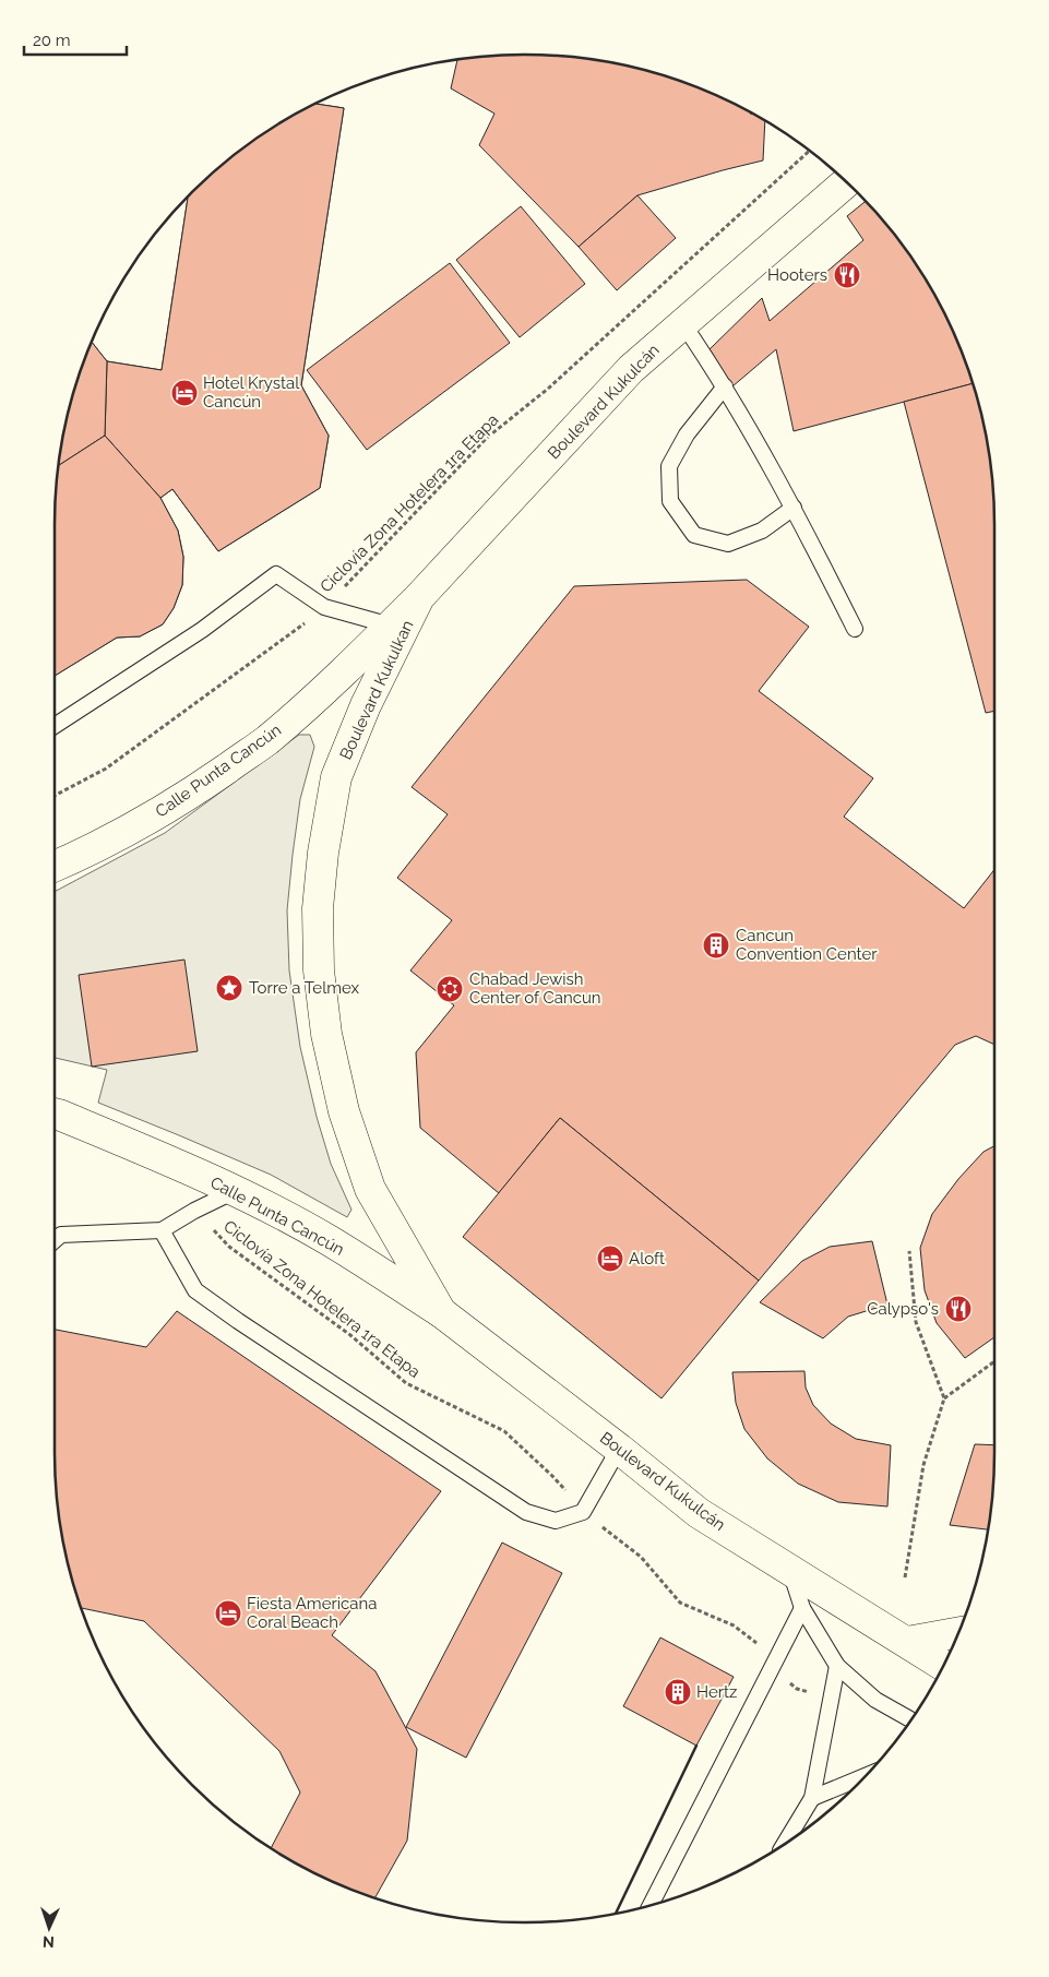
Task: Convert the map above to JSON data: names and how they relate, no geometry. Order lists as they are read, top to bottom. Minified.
{"streets":{"main road":["Boulevard Kukulcán","Boulevard Kukulkan","Calle Punta Cancún"],"path":["Ciclovía Zona Hotelera 1ra Etapa"]},"crossings":[["Boulevard Kukulcán","Boulevard Kukulkan"],["Boulevard Kukulcán","Calle Punta Cancún"],["Boulevard Kukulkan","Calle Punta Cancún"]],"places":{"restaurant":["Hooters","Calypso's"],"hotel":["Hotel Krystal Cancún","Aloft","Fiesta Americana Coral Beach"],"building":["Cancun Convention Center","Hertz"],"place":["Torre a Telmex"],"synagogue":["Chabad Jewish Center of Cancun"]},"scale_bar":"20 m","north":"bottom"}
